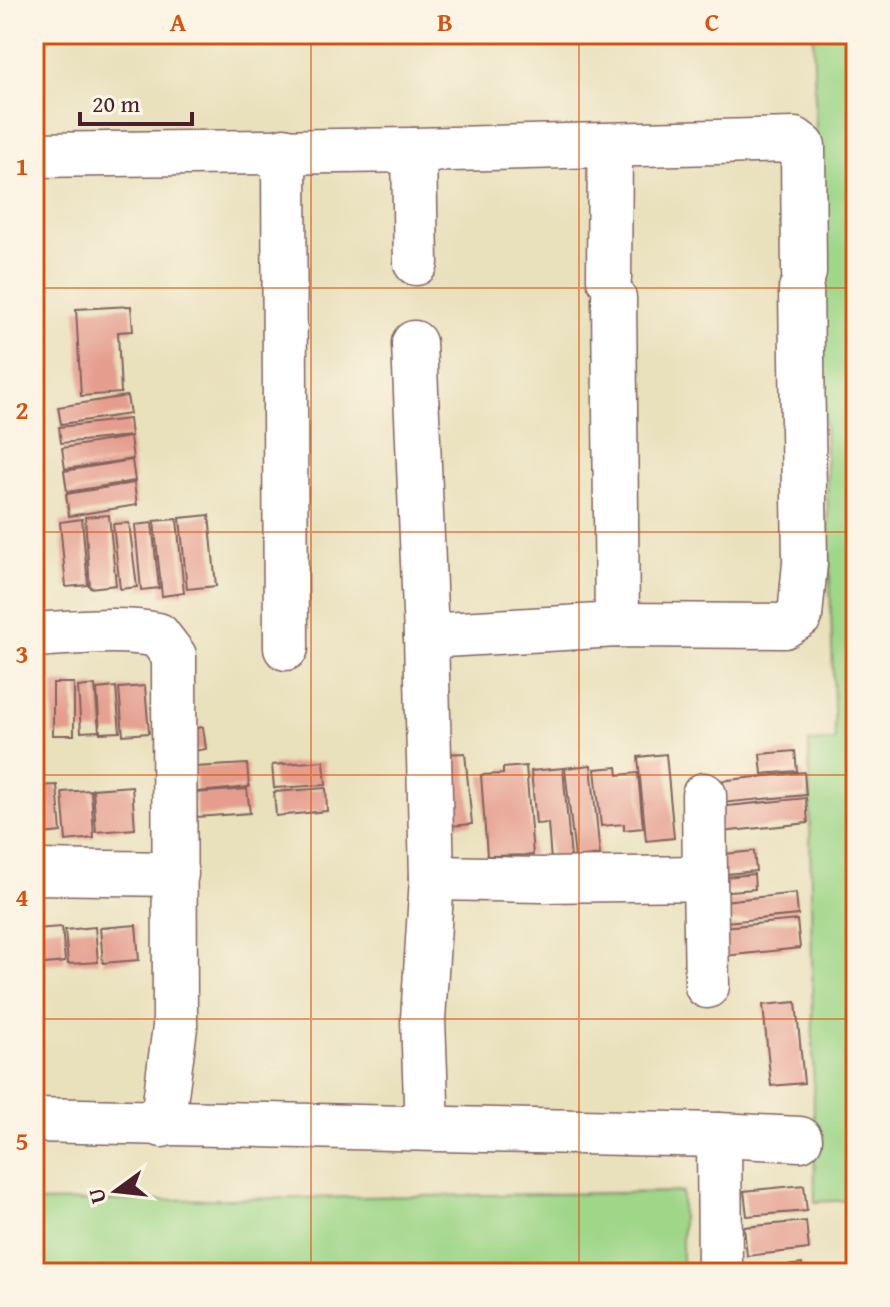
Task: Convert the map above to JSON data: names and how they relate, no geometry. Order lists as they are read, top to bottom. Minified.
{"scale_bar":"20 m","north":"left","grid":{"columns":["A","B","C"],"rows":["1","2","3","4","5"]}}
